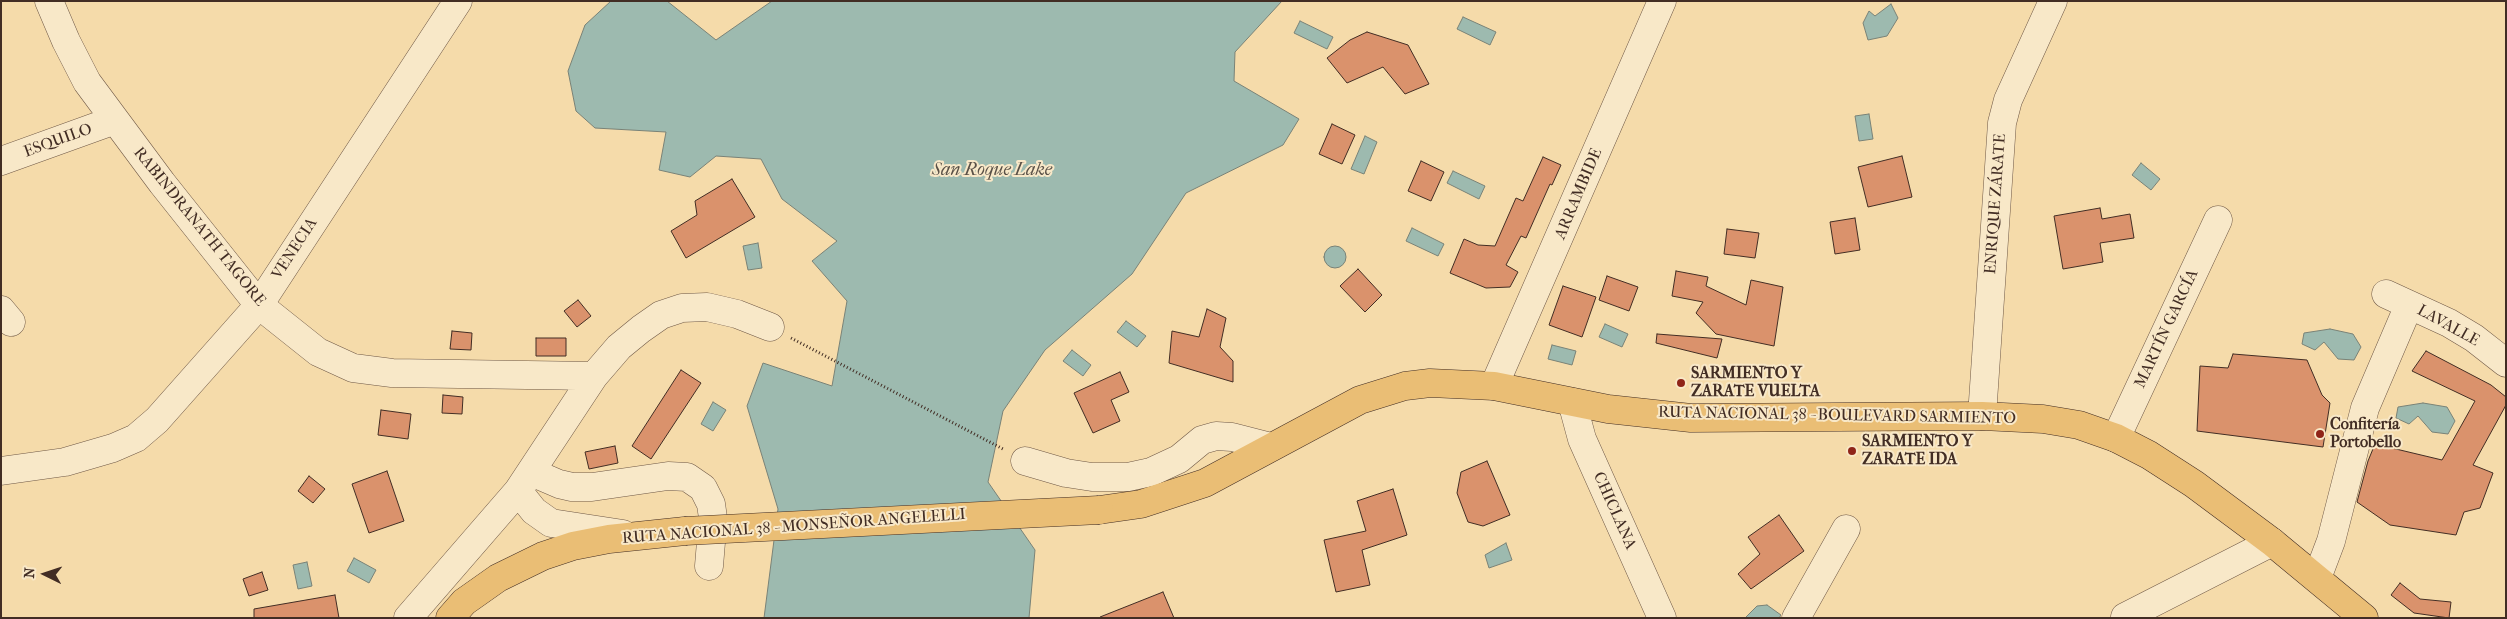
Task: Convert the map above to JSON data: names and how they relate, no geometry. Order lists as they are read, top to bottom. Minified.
{"streets":{"main road":["RUTA NACIONAL 38 - BOULEVARD SARMIENTO","RUTA NACIONAL 38 - MONSEÑOR ANGELELLI"],"street":["ESQUILO","ARRAMBIDE","ENRIQUE ZÁRATE","RABINDRANATH TAGORE","VENECIA","LAVALLE","MARTÍN GARCÍA","CHICLANA"]},"crossings":[["ESQUILO","RABINDRANATH TAGORE"],["ARRAMBIDE","RUTA NACIONAL 38 - BOULEVARD SARMIENTO"],["ENRIQUE ZÁRATE","RUTA NACIONAL 38 - BOULEVARD SARMIENTO"],["RABINDRANATH TAGORE","VENECIA"],["LAVALLE","RUTA NACIONAL 38 - BOULEVARD SARMIENTO"],["MARTÍN GARCÍA","RUTA NACIONAL 38 - BOULEVARD SARMIENTO"],["RUTA NACIONAL 38 - BOULEVARD SARMIENTO","CHICLANA"],["RUTA NACIONAL 38 - BOULEVARD SARMIENTO","RUTA NACIONAL 38 - MONSEÑOR ANGELELLI"]],"water":["San Roque Lake"],"places":["SARMIENTO Y ZARATE VUELTA","Confitería Portobello","SARMIENTO Y ZARATE IDA"],"north":"left"}
